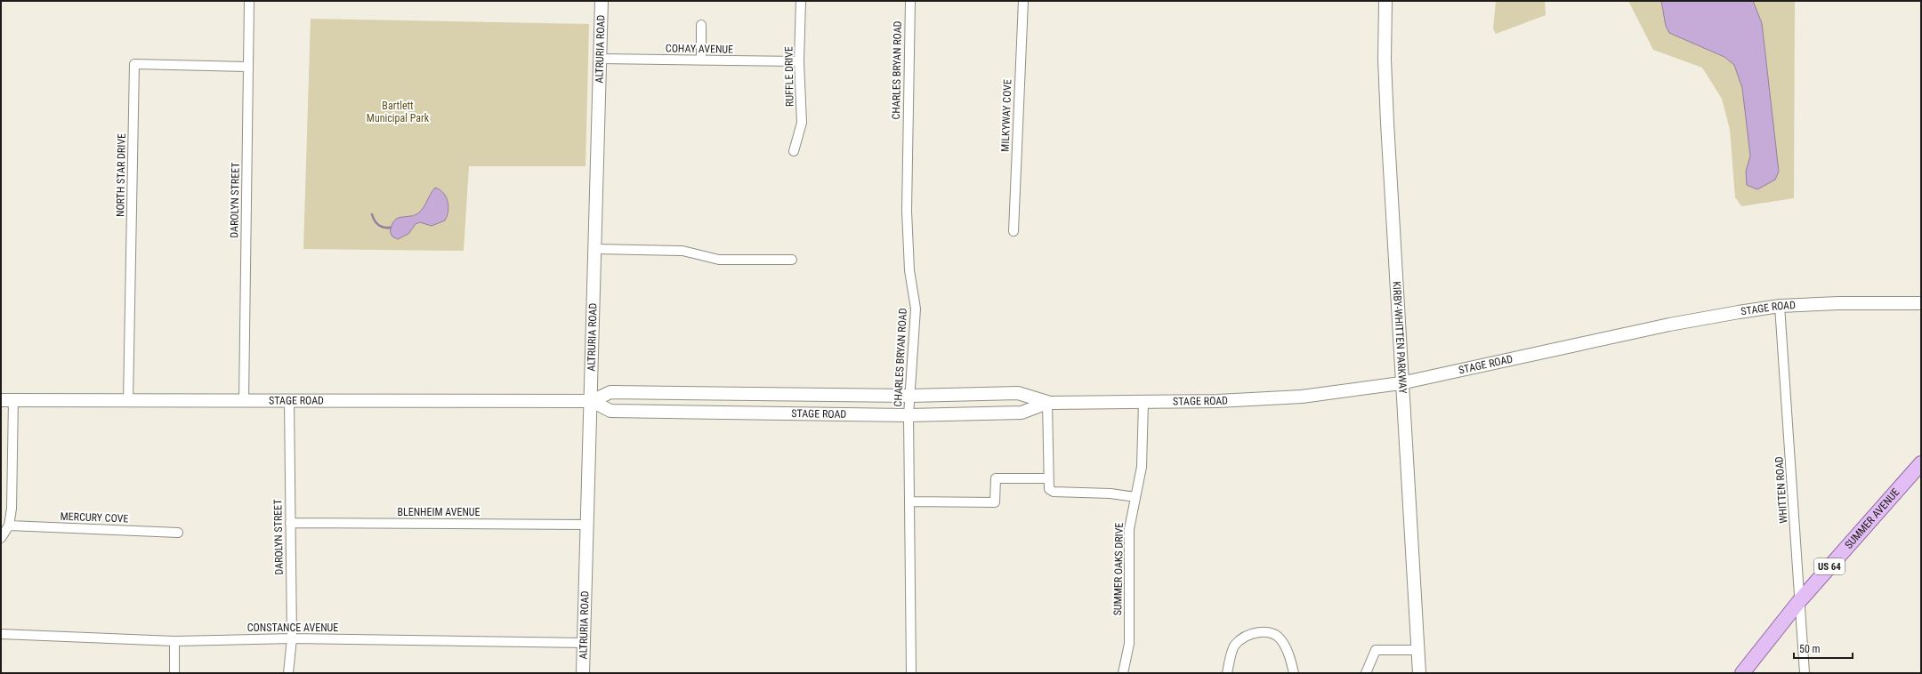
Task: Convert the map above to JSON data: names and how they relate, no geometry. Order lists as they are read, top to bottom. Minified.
{"streets":{"main road":["ALTRURIA ROAD","STAGE ROAD","KIRBY-WHITTEN PARKWAY","SUMMER AVENUE","US 64"],"street":["COHAY AVENUE","CHARLES BRYAN ROAD","RUFFLE DRIVE","MILKYWAY COVE","NORTH STAR DRIVE","DAROLYN STREET","WHITTEN ROAD","BLENHEIM AVENUE","MERCURY COVE","SUMMER OAKS DRIVE","CONSTANCE AVENUE"]},"crossings":[["ALTRURIA ROAD","COHAY AVENUE"],["ALTRURIA ROAD","STAGE ROAD"],["ALTRURIA ROAD","BLENHEIM AVENUE"],["ALTRURIA ROAD","CONSTANCE AVENUE"],["COHAY AVENUE","RUFFLE DRIVE"],["CHARLES BRYAN ROAD","STAGE ROAD"],["NORTH STAR DRIVE","DAROLYN STREET"],["NORTH STAR DRIVE","STAGE ROAD"],["DAROLYN STREET","STAGE ROAD"],["DAROLYN STREET","BLENHEIM AVENUE"],["DAROLYN STREET","CONSTANCE AVENUE"],["STAGE ROAD","KIRBY-WHITTEN PARKWAY"],["STAGE ROAD","WHITTEN ROAD"],["STAGE ROAD","SUMMER OAKS DRIVE"],["WHITTEN ROAD","SUMMER AVENUE"]],"parks":["Bartlett Municipal Park"],"scale_bar":"50 m"}
